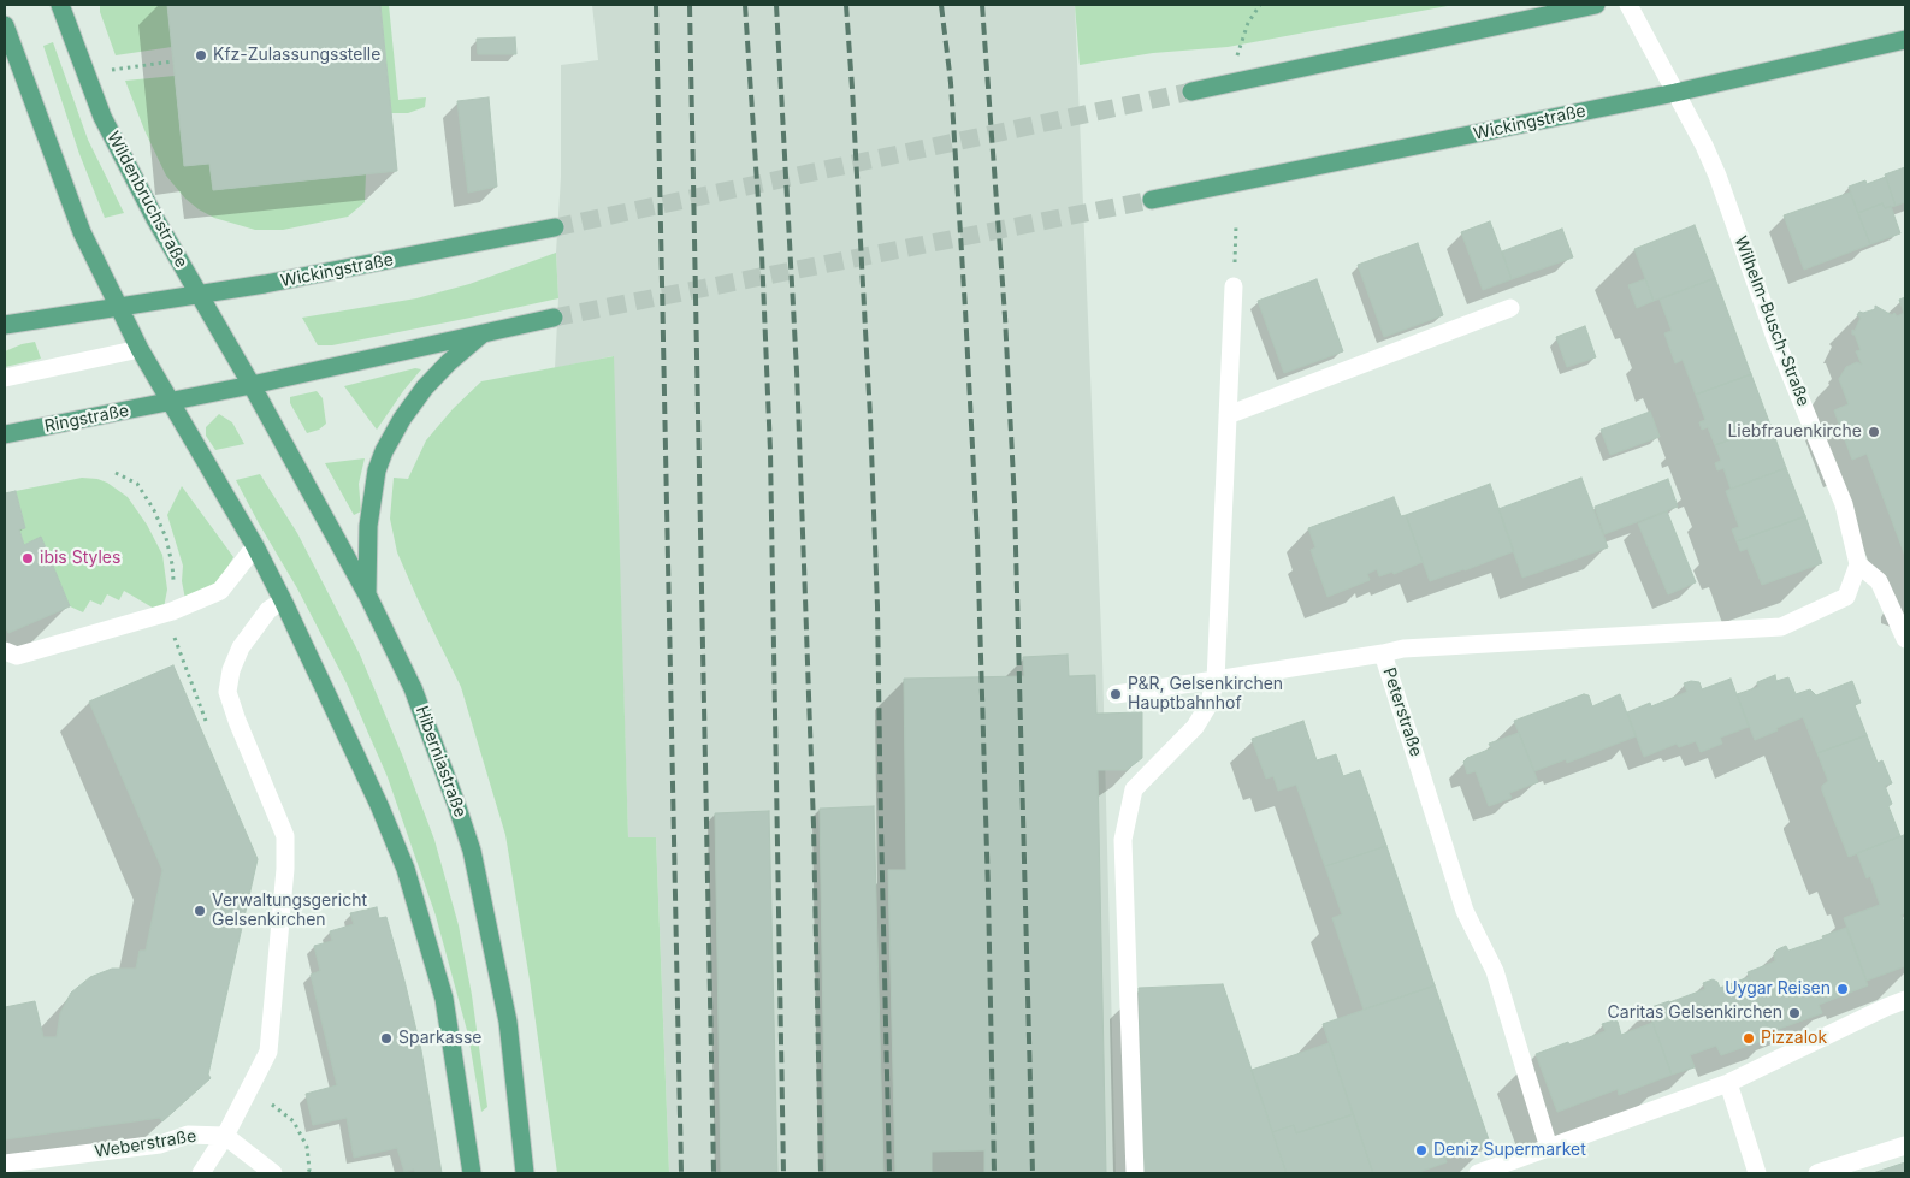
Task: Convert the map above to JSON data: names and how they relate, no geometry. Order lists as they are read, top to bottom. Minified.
{"streets":{"main road":["Wickingstraße","Wildenbruchstraße","Ringstraße","Hiberniastraße"],"street":["Wilhelm-Busch-Straße","Peterstraße","Weberstraße"]},"crossings":[["Wickingstraße","Wildenbruchstraße"],["Wickingstraße","Wilhelm-Busch-Straße"],["Wildenbruchstraße","Hiberniastraße"],["Wilhelm-Busch-Straße","Peterstraße"]],"places":["Kfz-Zulassungsstelle","Liebfrauenkirche","ibis Styles","P&R, Gelsenkirchen Hauptbahnhof","Verwaltungsgericht Gelsenkirchen","Uygar Reisen","Caritas Gelsenkirchen","Sparkasse","Pizzalok","Deniz Supermarket"]}
